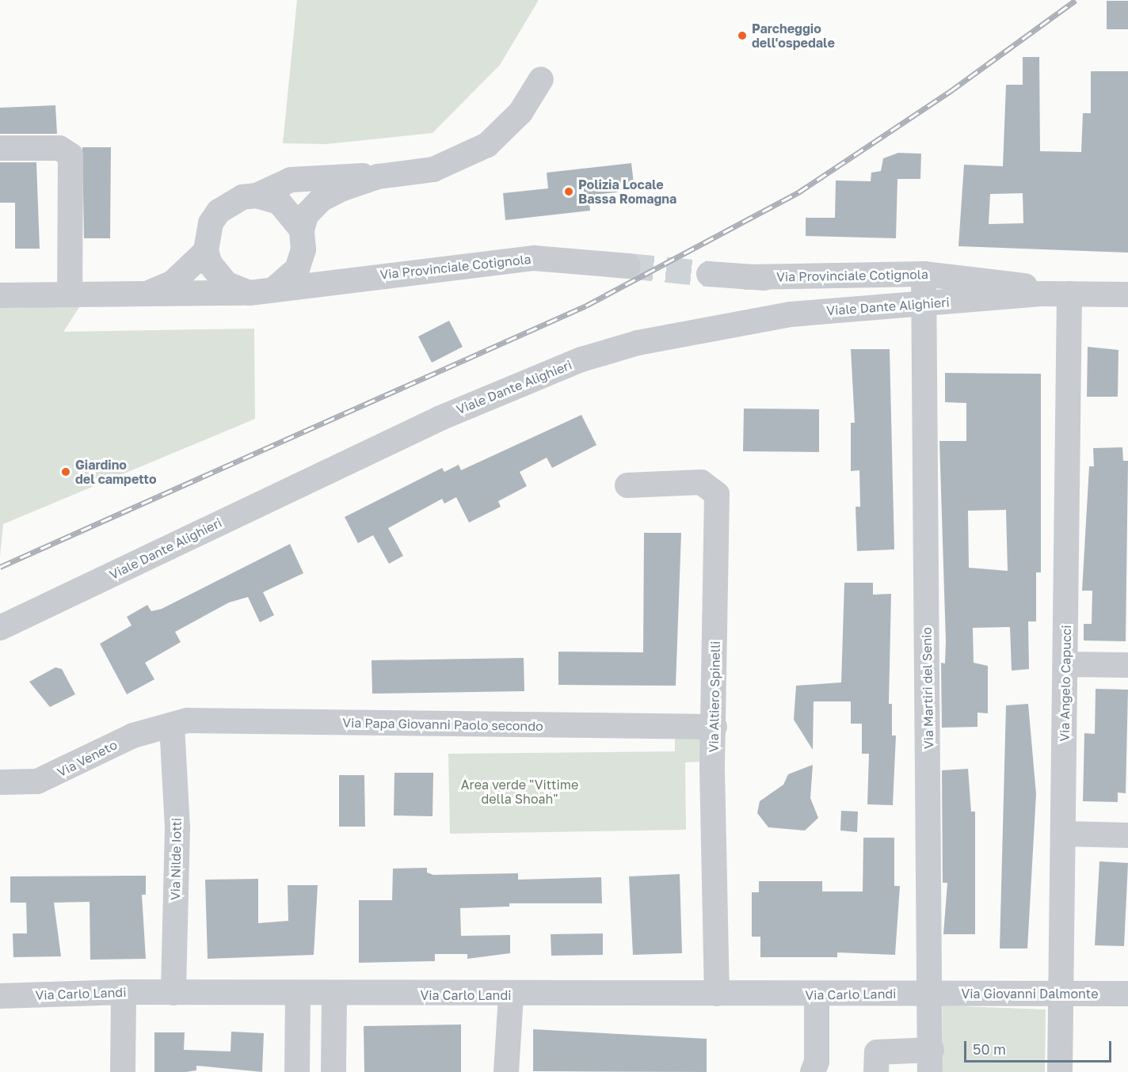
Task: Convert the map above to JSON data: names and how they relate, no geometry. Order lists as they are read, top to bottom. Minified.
{"streets":{"street":["Via Provinciale Cotignola","Viale Dante Alighieri","Via Angelo Capucci","Via Martiri del Senio","Via Altiero Spinelli","Via Papa Giovanni Paolo secondo","Via Veneto","Via Nilde Iotti","Via Carlo Landi","Via Giovanni Dalmonte"]},"crossings":[["Via Provinciale Cotignola","Viale Dante Alighieri"],["Via Provinciale Cotignola","Via Martiri del Senio"],["Viale Dante Alighieri","Via Angelo Capucci"],["Viale Dante Alighieri","Via Martiri del Senio"],["Via Angelo Capucci","Via Giovanni Dalmonte"],["Via Martiri del Senio","Via Carlo Landi"],["Via Martiri del Senio","Via Giovanni Dalmonte"],["Via Altiero Spinelli","Via Papa Giovanni Paolo secondo"],["Via Altiero Spinelli","Via Carlo Landi"],["Via Papa Giovanni Paolo secondo","Via Veneto"],["Via Papa Giovanni Paolo secondo","Via Nilde Iotti"],["Via Veneto","Via Nilde Iotti"],["Via Nilde Iotti","Via Carlo Landi"],["Via Carlo Landi","Via Giovanni Dalmonte"]],"parks":["Area verde \"Vittime della Shoah\""],"places":["Parcheggio dell'ospedale","Polizia Locale Bassa Romagna","Giardino del campetto"],"scale_bar":"50 m"}
